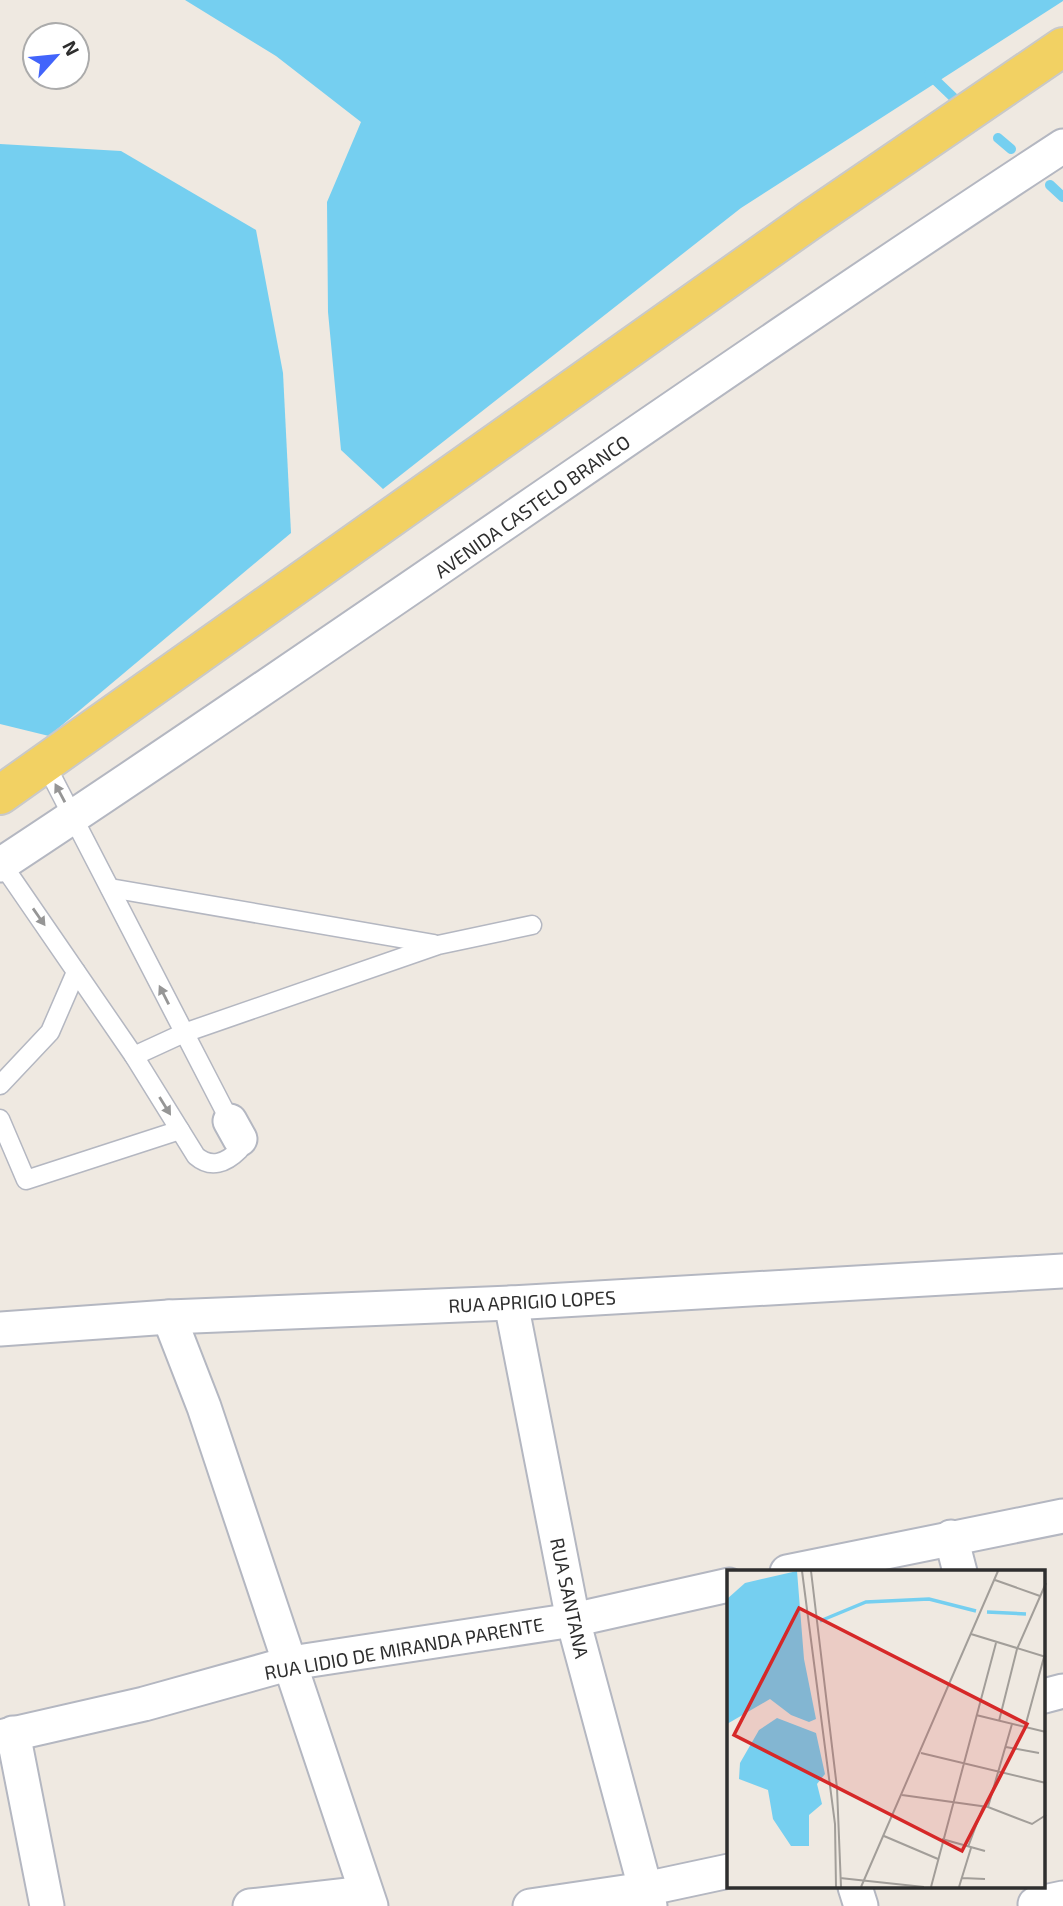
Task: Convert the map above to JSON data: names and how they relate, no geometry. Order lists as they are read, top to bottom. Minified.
{"streets":{"street":["AVENIDA CASTELO BRANCO","RUA APRIGIO LOPES","RUA SANTANA","RUA LIDIO DE MIRANDA PARENTE"]},"crossings":[["RUA APRIGIO LOPES","RUA SANTANA"],["RUA SANTANA","RUA LIDIO DE MIRANDA PARENTE"]],"north":"top right"}
